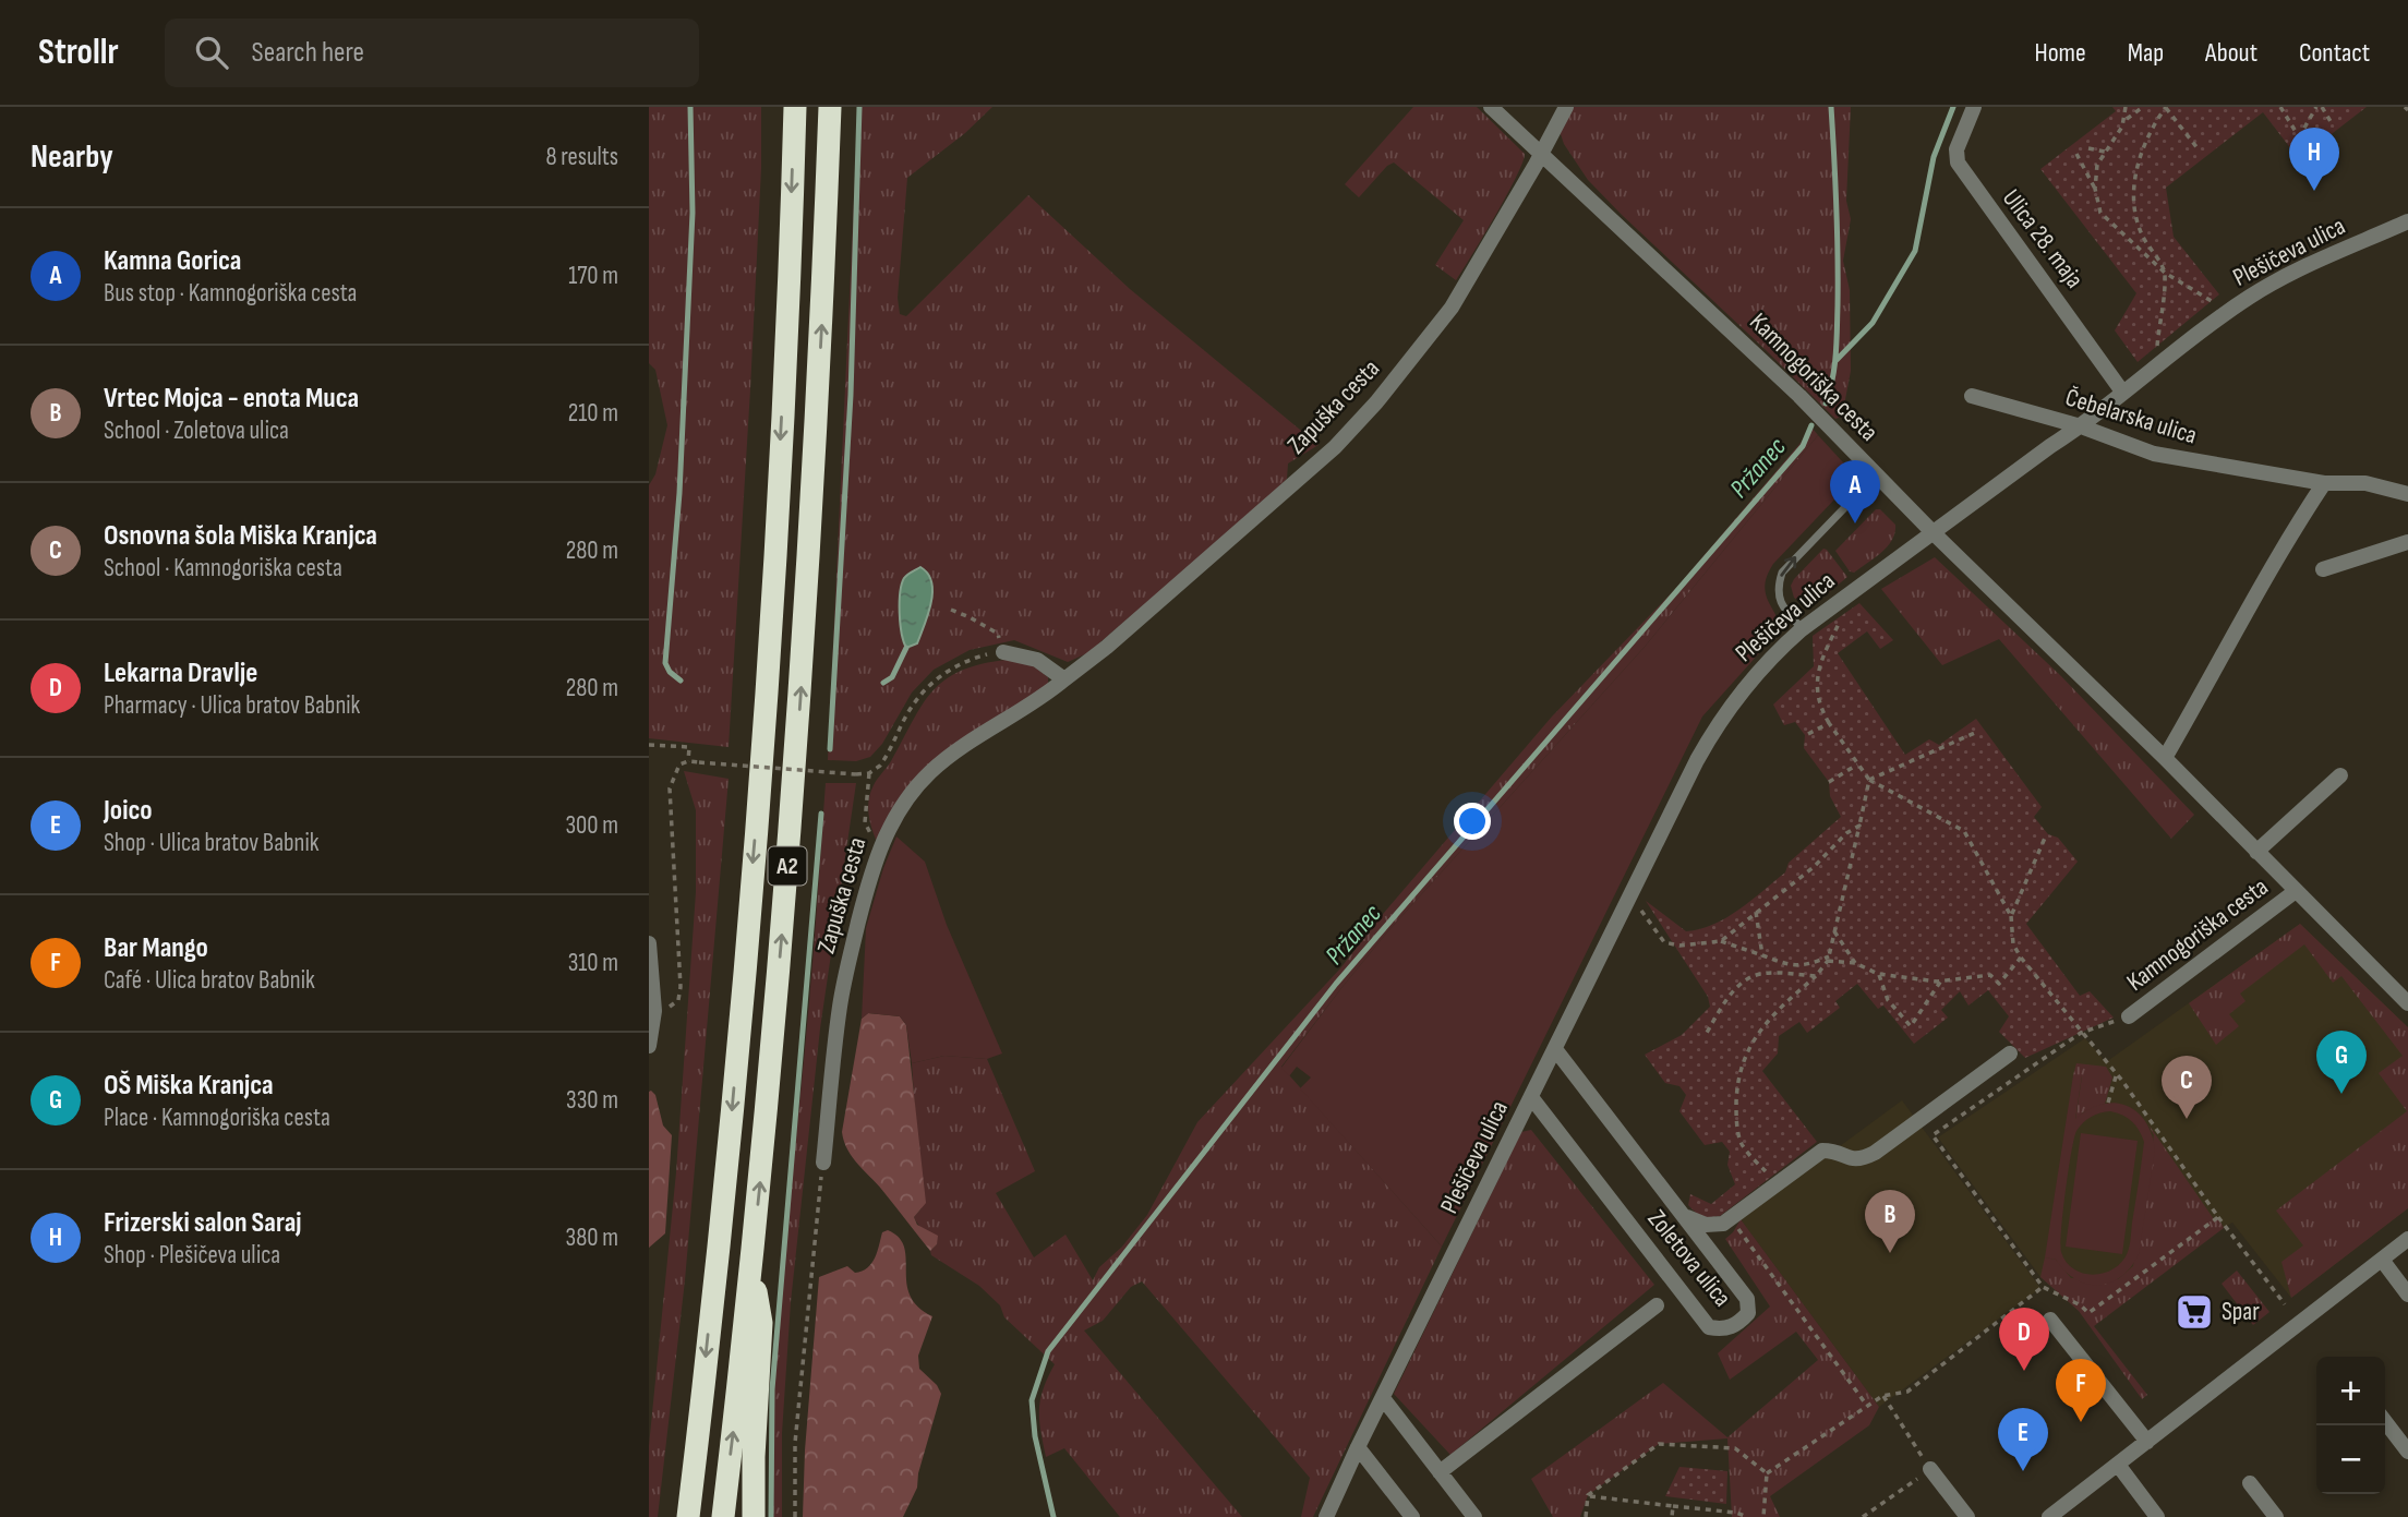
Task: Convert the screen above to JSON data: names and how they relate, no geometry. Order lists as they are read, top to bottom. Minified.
{"streets":{"highway":["A2"],"street":["Ulica 28. maja","Plešičeva ulica","Kamnogoriška cesta","Zapuška cesta","Čebelarska ulica","Zoletova ulica"]},"crossings":[["Ulica 28. maja","Plešičeva ulica"],["Plešičeva ulica","Kamnogoriška cesta"],["Plešičeva ulica","Čebelarska ulica"],["Plešičeva ulica","Zoletova ulica"],["Kamnogoriška cesta","Zapuška cesta"]],"water":["Pržanec"],"places":{"supermarket":["Spar"]},"page":{"header":"Strollr","search":"Search here","nav":["Home","Map","About","Contact"],"heading":["Nearby","8 results"],"pins":["H","A","G","C","B","D","F","E"],"list":[{"mark":"A","name":"Kamna Gorica","note":"Bus stop · Kamnogoriška cesta","value":"170 m"},{"mark":"B","name":"Vrtec Mojca - enota Muca","note":"School · Zoletova ulica","value":"210 m"},{"mark":"C","name":"Osnovna šola Miška Kranjca","note":"School · Kamnogoriška cesta","value":"280 m"},{"mark":"D","name":"Lekarna Dravlje","note":"Pharmacy · Ulica bratov Babnik","value":"280 m"},{"mark":"E","name":"Joico","note":"Shop · Ulica bratov Babnik","value":"300 m"},{"mark":"F","name":"Bar Mango","note":"Café · Ulica bratov Babnik","value":"310 m"},{"mark":"G","name":"OŠ Miška Kranjca","note":"Place · Kamnogoriška cesta","value":"330 m"},{"mark":"H","name":"Frizerski salon Saraj","note":"Shop · Plešičeva ulica","value":"380 m"}],"map_buttons":["+","−"]}}
